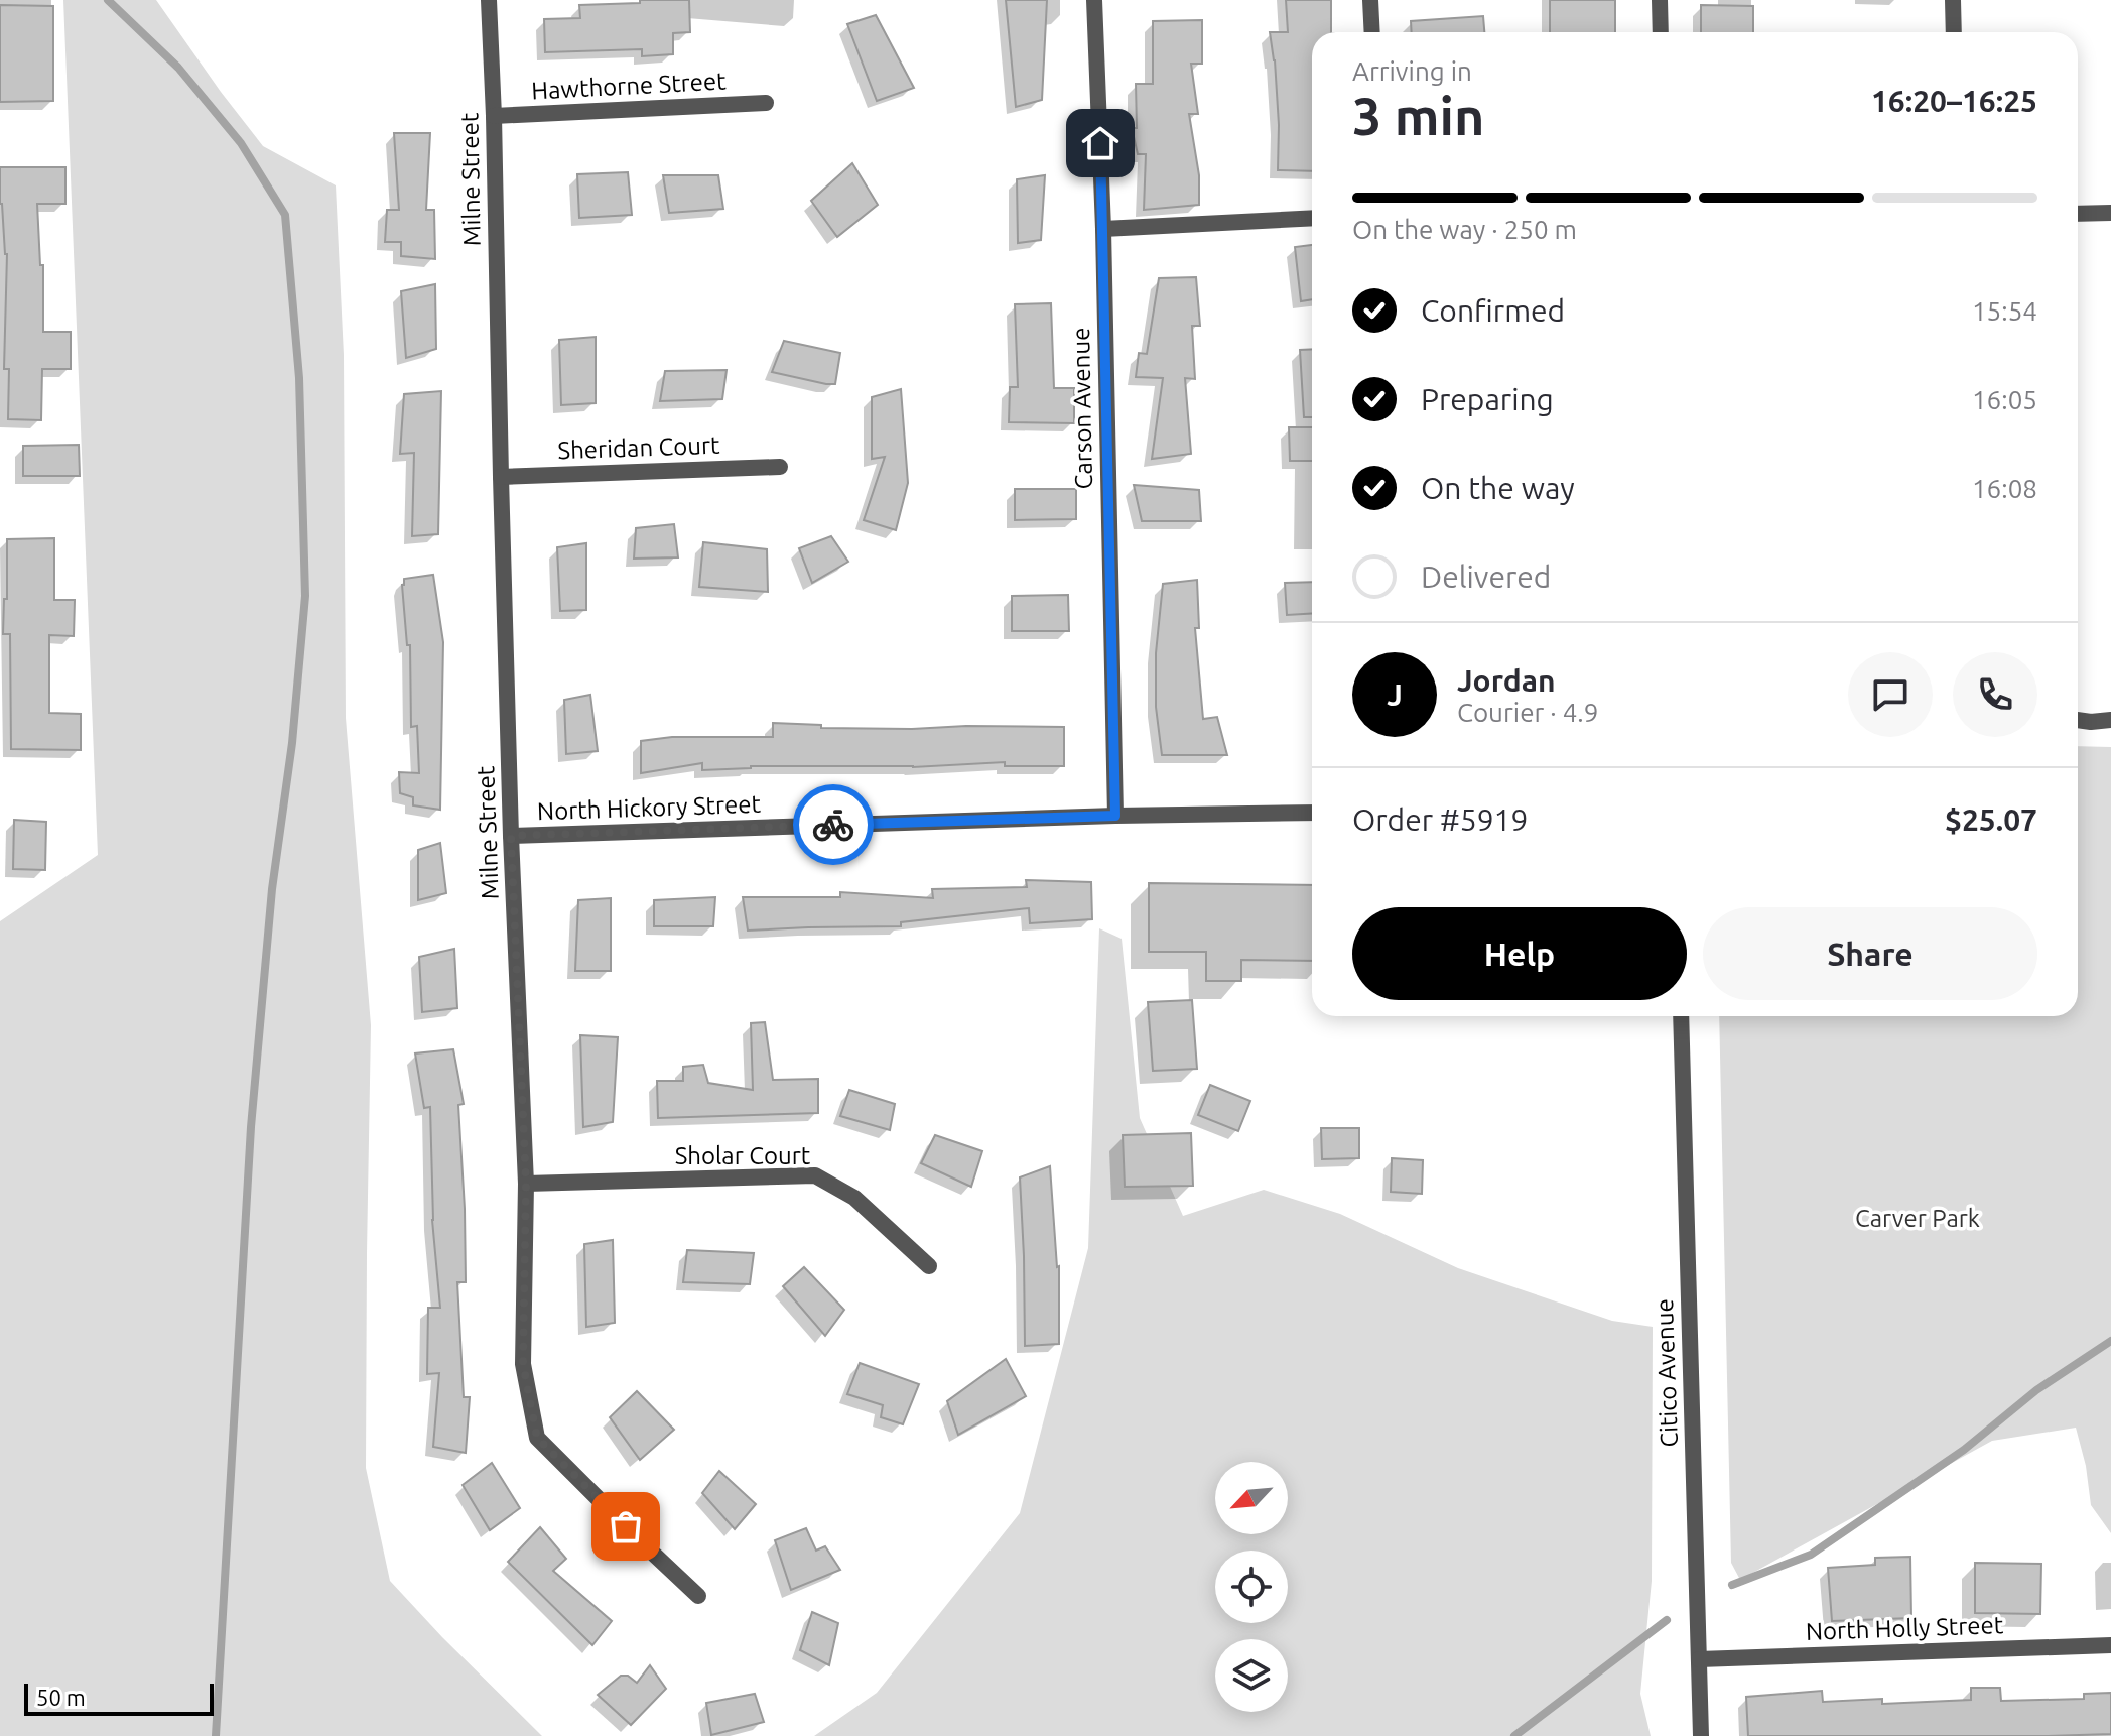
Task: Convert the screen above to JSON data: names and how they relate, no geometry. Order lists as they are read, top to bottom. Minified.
{"streets":{"street":["Hawthorne Street","Milne Street","Carson Avenue","Sheridan Court","North Hickory Street","Sholar Court","Citico Avenue","North Holly Street"]},"crossings":[["Hawthorne Street","Milne Street"],["Milne Street","Sheridan Court"],["Milne Street","North Hickory Street"],["Milne Street","Sholar Court"],["Carson Avenue","North Hickory Street"],["Citico Avenue","North Holly Street"]],"parks":["Carver Park"],"scale_bar":"50 m","north":"bottom left","page":{"heading":["3 min","Arriving in","16:20–16:25"],"panel":["Jordan","Courier · 4.9","Order #5919","$25.07"],"bar":"On the way · 250 m","list":[["Confirmed","15:54"],["Preparing","16:05"],["On the way","16:08"],"Delivered"],"round":"J","buttons":["Help","Share"],"scale":"50 m"}}
